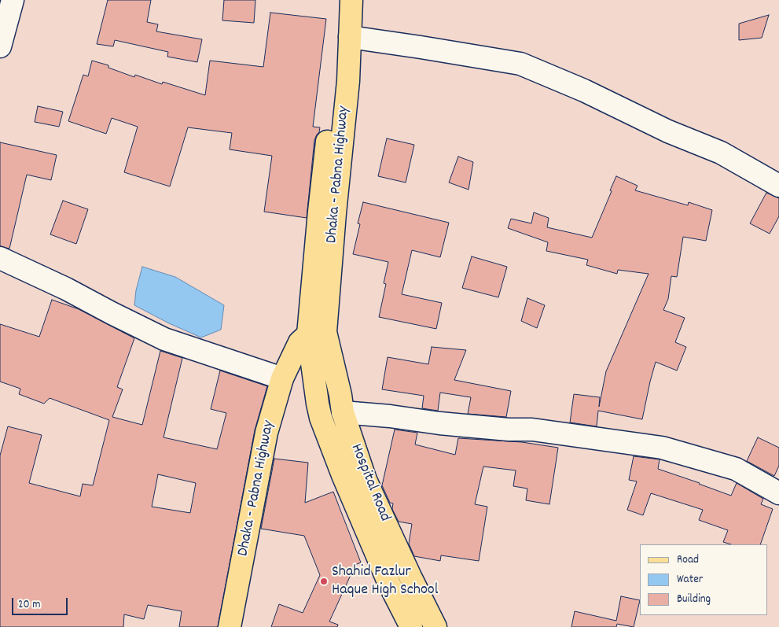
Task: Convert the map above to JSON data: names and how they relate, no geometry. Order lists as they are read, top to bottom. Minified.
{"streets":{"main road":["Dhaka - Pabna Highway","Hospital Road"]},"crossings":[["Dhaka - Pabna Highway","Hospital Road"]],"places":["Shahid Fazlur Haque High School"],"legend":["Road","Water","Building"],"scale_bar":"20 m"}
